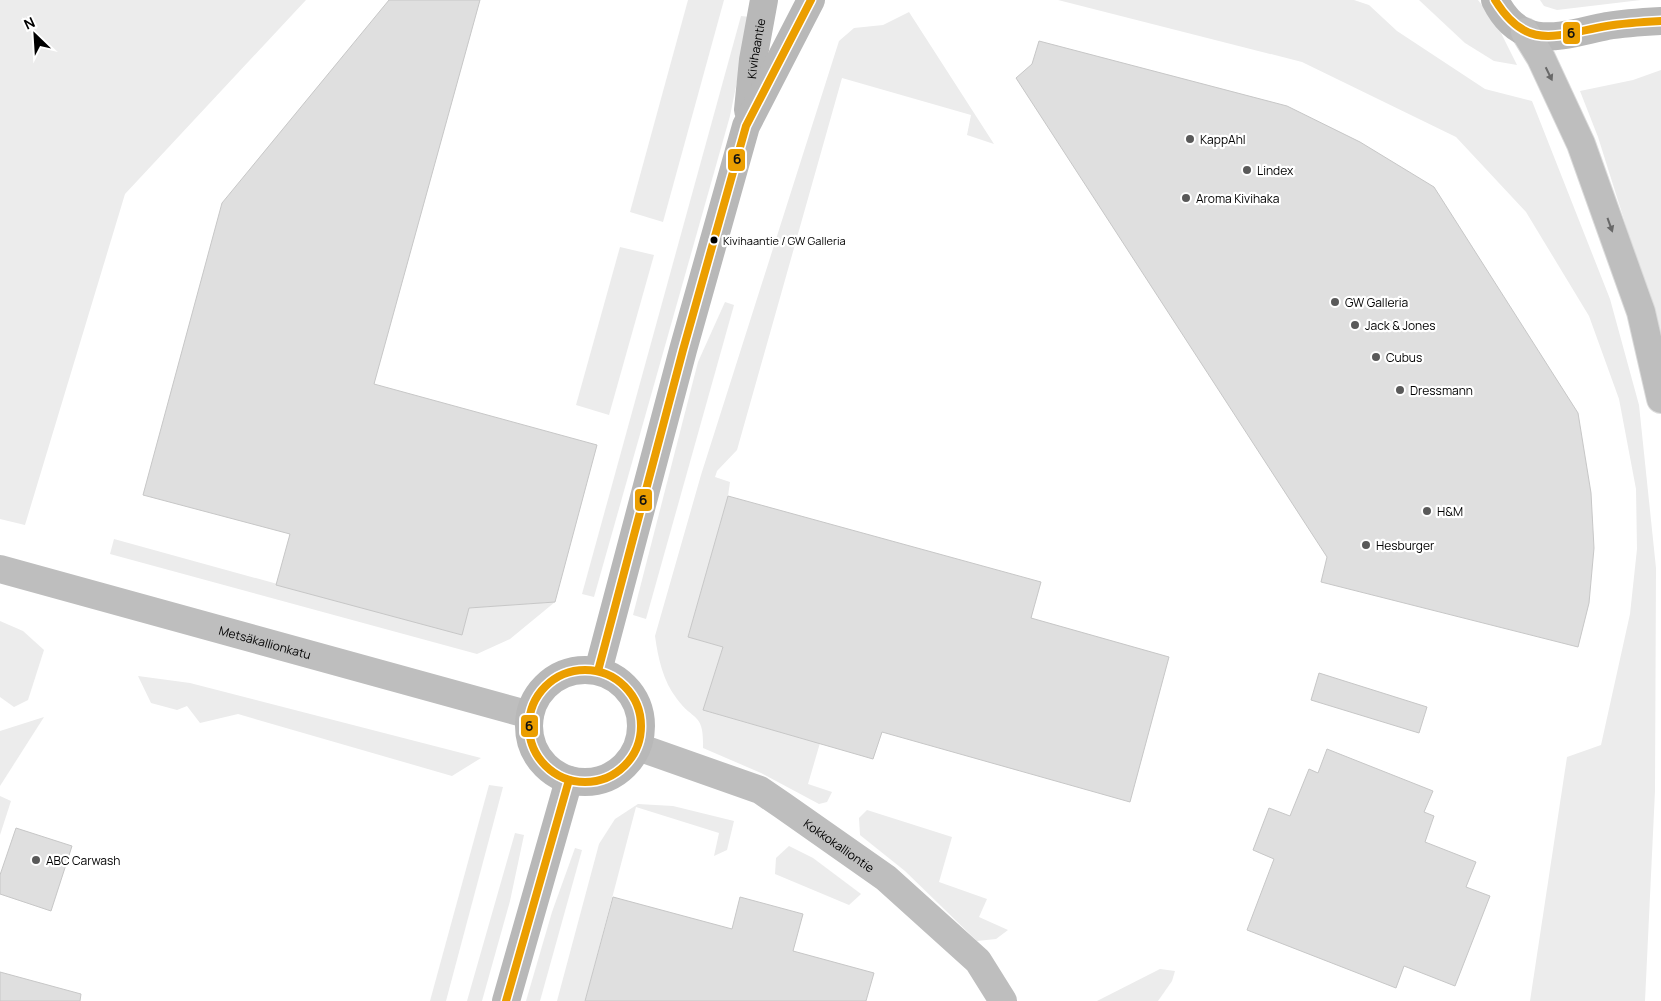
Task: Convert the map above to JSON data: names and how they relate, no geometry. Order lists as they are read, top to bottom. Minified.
{"streets":{"main road":["Kivihaantie","Metsäkallionkatu","Kokkokalliontie"]},"crossings":[["Kivihaantie","Metsäkallionkatu"],["Kivihaantie","Kokkokalliontie"],["Metsäkallionkatu","Kokkokalliontie"]],"places":["KappAhl","Lindex","Aroma Kivihaka","Kivihaantie / GW Galleria","GW Galleria","Jack & Jones","Cubus","Dressmann","H&M","Hesburger","ABC Carwash"],"lines":["transit line 6"],"north":"top left"}
